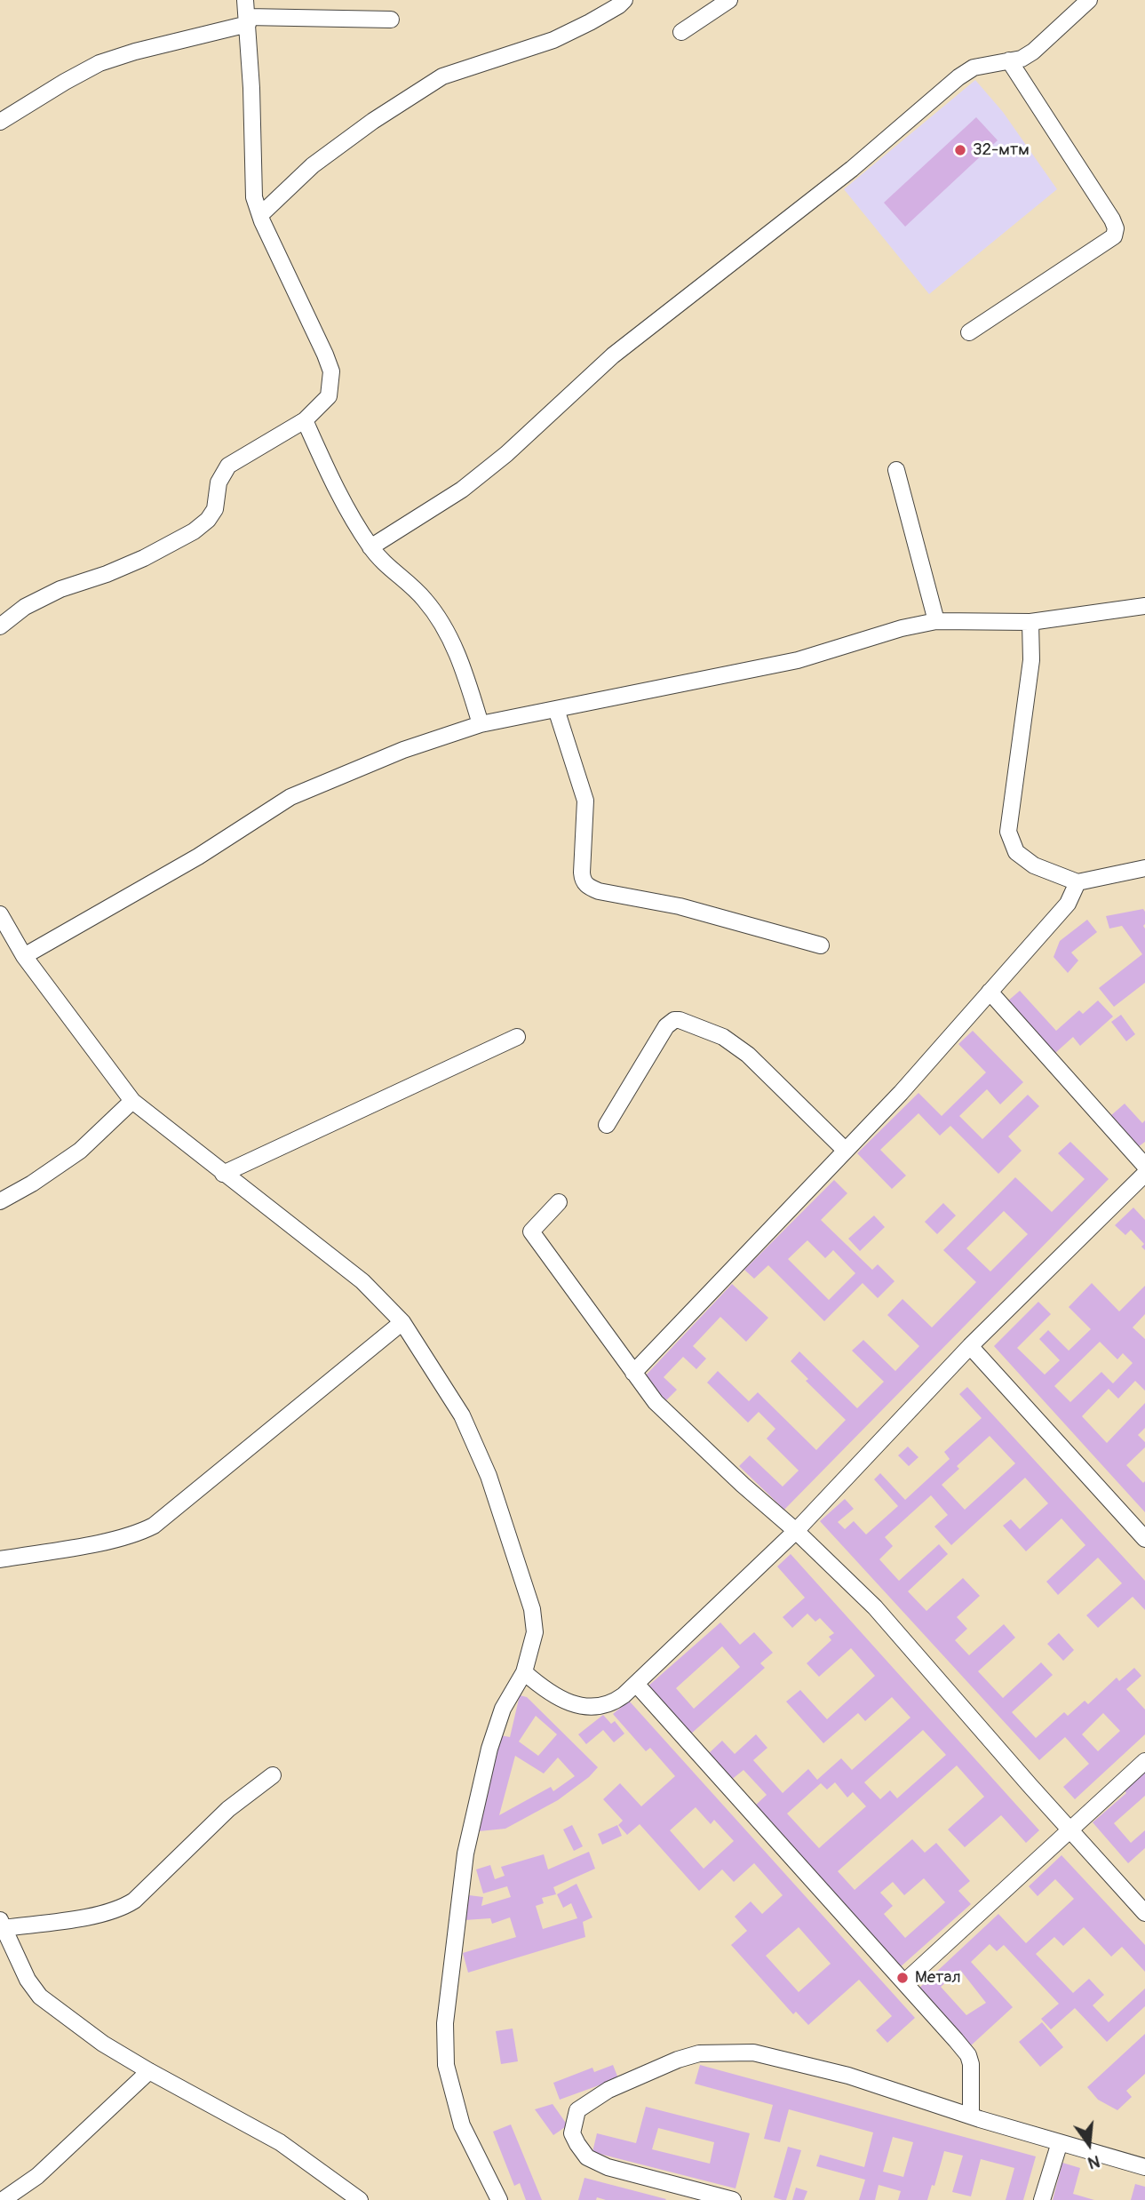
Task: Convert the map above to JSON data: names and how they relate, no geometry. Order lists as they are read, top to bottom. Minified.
{"places":["32-мтм","Метал"],"north":"bottom"}
